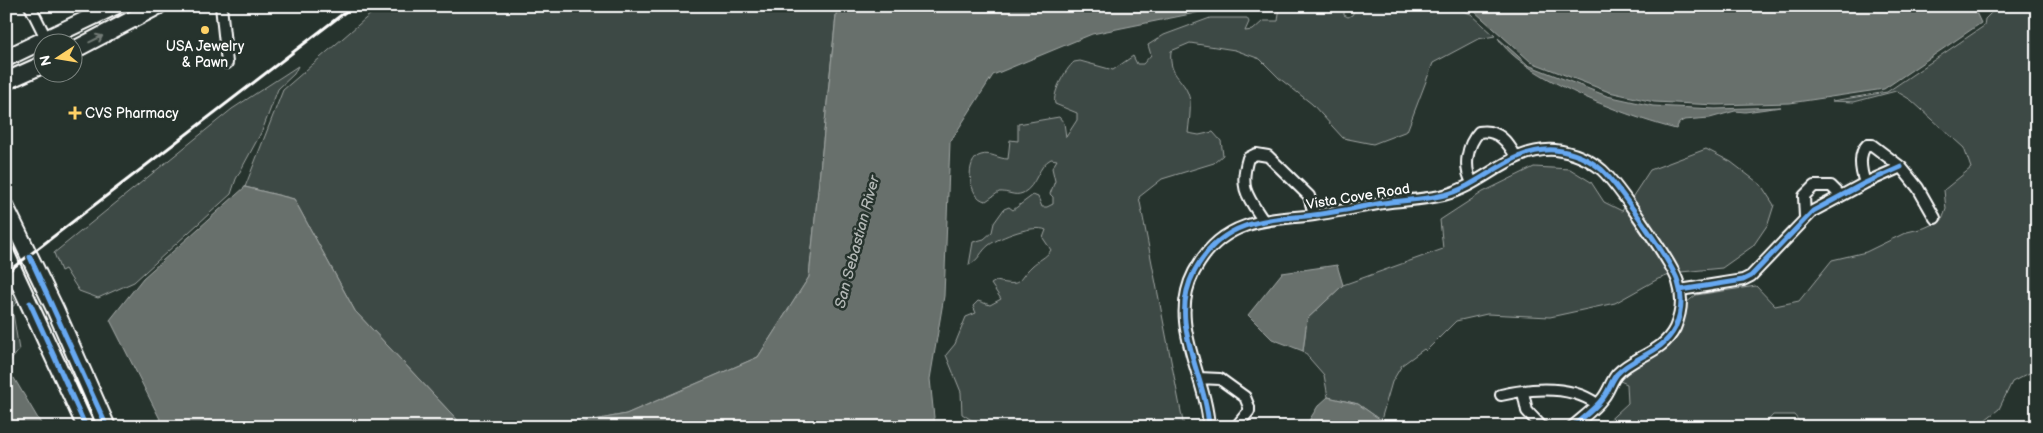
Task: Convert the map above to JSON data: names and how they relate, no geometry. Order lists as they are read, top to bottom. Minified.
{"streets":{"street":["Vista Cove Road"]},"water":["San Sebastian River"],"places":{"other":["USA Jewelry & Pawn"],"health":["CVS Pharmacy"]},"north":"left"}
